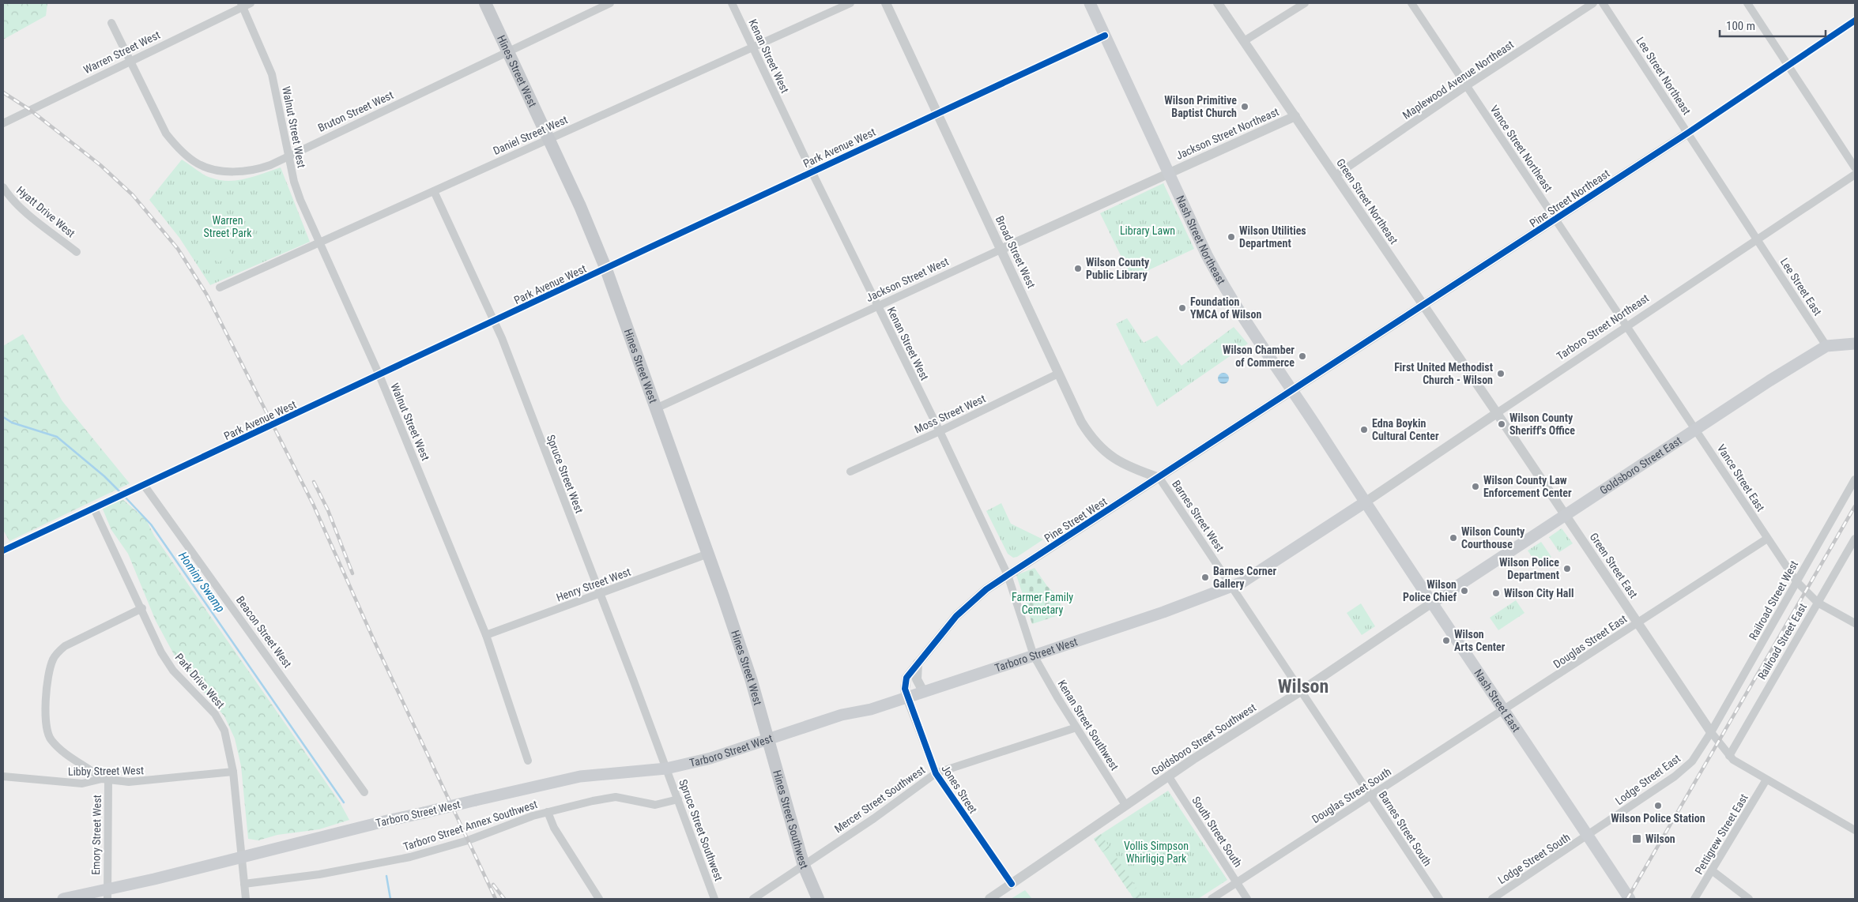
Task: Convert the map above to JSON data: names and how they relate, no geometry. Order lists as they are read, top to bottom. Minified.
{"streets":{"main road":["Hines Street West","Nash Street Northeast","Goldsboro Street East","Tarboro Street West","Nash Street East","Hines Street Southwest"],"street":["Warren Street West","Kenan Street West","Lee Street Northeast","Maplewood Avenue Northeast","Bruton Street West","Walnut Street West","Jackson Street Northeast","Daniel Street West","Park Avenue West","Vance Street Northeast","Pine Street Northeast","Green Street Northeast","Hyatt Drive West","Broad Street West","Jackson Street West","Lee Street East","Tarboro Street Northeast","Moss Street West","Spruce Street West","Vance Street East","Barnes Street West","Pine Street West","Green Street East","Henry Street West","Railroad Street West","Beacon Street West","Douglas Street East","Railroad Street East","Park Drive West","Kenan Street Southwest","Goldsboro Street Southwest","Libby Street West","Lodge Street East","Jones Street","Douglas Street South","Mercer Street Southwest","Tarboro Street Annex Southwest","Barnes Street South","Spruce Street Southwest","South Street South","Pettigrew Street East","Emory Street West","Lodge Street South"]},"crossings":[["Warren Street West","Bruton Street West"],["Warren Street West","Walnut Street West"],["Kenan Street West","Daniel Street West"],["Kenan Street West","Park Avenue West"],["Kenan Street West","Jackson Street West"],["Kenan Street West","Moss Street West"],["Kenan Street West","Pine Street West"],["Kenan Street West","Tarboro Street West"],["Kenan Street West","Kenan Street Southwest"],["Hines Street West","Bruton Street West"],["Hines Street West","Daniel Street West"],["Hines Street West","Park Avenue West"],["Hines Street West","Jackson Street West"],["Hines Street West","Henry Street West"],["Hines Street West","Tarboro Street West"],["Hines Street West","Hines Street Southwest"],["Lee Street Northeast","Pine Street Northeast"],["Lee Street Northeast","Lee Street East"],["Lee Street Northeast","Tarboro Street Northeast"],["Maplewood Avenue Northeast","Vance Street Northeast"],["Maplewood Avenue Northeast","Green Street Northeast"],["Bruton Street West","Walnut Street West"],["Walnut Street West","Daniel Street West"],["Walnut Street West","Park Avenue West"],["Walnut Street West","Henry Street West"],["Jackson Street Northeast","Green Street Northeast"],["Jackson Street Northeast","Nash Street Northeast"],["Jackson Street Northeast","Jackson Street West"],["Daniel Street West","Spruce Street West"],["Park Avenue West","Nash Street Northeast"],["Park Avenue West","Broad Street West"],["Park Avenue West","Spruce Street West"],["Park Avenue West","Beacon Street West"],["Park Avenue West","Park Drive West"],["Vance Street Northeast","Pine Street Northeast"],["Vance Street Northeast","Tarboro Street Northeast"],["Vance Street Northeast","Vance Street East"],["Pine Street Northeast","Green Street Northeast"],["Pine Street Northeast","Nash Street Northeast"],["Pine Street Northeast","Pine Street West"],["Green Street Northeast","Tarboro Street Northeast"],["Green Street Northeast","Green Street East"],["Nash Street Northeast","Jackson Street West"],["Nash Street Northeast","Tarboro Street Northeast"],["Nash Street Northeast","Pine Street West"],["Nash Street Northeast","Tarboro Street West"],["Nash Street Northeast","Nash Street East"],["Broad Street West","Jackson Street West"],["Broad Street West","Moss Street West"],["Broad Street West","Barnes Street West"],["Broad Street West","Pine Street West"],["Lee Street East","Tarboro Street Northeast"],["Lee Street East","Goldsboro Street East"],["Tarboro Street Northeast","Vance Street East"],["Tarboro Street Northeast","Green Street East"],["Tarboro Street Northeast","Tarboro Street West"],["Tarboro Street Northeast","Nash Street East"],["Goldsboro Street East","Vance Street East"],["Goldsboro Street East","Green Street East"],["Goldsboro Street East","Nash Street East"],["Goldsboro Street East","Goldsboro Street Southwest"],["Spruce Street West","Henry Street West"],["Spruce Street West","Tarboro Street West"],["Spruce Street West","Spruce Street Southwest"],["Vance Street East","Railroad Street West"],["Vance Street East","Douglas Street East"],["Vance Street East","Railroad Street East"],["Barnes Street West","Pine Street West"],["Barnes Street West","Tarboro Street West"],["Barnes Street West","Goldsboro Street Southwest"],["Barnes Street West","Barnes Street South"],["Pine Street West","Tarboro Street West"],["Pine Street West","Jones Street"],["Green Street East","Railroad Street West"],["Green Street East","Douglas Street East"],["Green Street East","Lodge Street East"],["Railroad Street West","Lodge Street East"],["Douglas Street East","Nash Street East"],["Douglas Street East","Douglas Street South"],["Tarboro Street West","Park Drive West"],["Tarboro Street West","Nash Street East"],["Tarboro Street West","Kenan Street Southwest"],["Tarboro Street West","Jones Street"],["Tarboro Street West","Hines Street Southwest"],["Tarboro Street West","Spruce Street Southwest"],["Tarboro Street West","Emory Street West"],["Park Drive West","Libby Street West"],["Park Drive West","Tarboro Street Annex Southwest"],["Park Drive West","Emory Street West"],["Nash Street East","Goldsboro Street Southwest"],["Nash Street East","Lodge Street East"],["Nash Street East","Douglas Street South"],["Nash Street East","Lodge Street South"],["Kenan Street Southwest","Goldsboro Street Southwest"],["Kenan Street Southwest","Mercer Street Southwest"],["Goldsboro Street Southwest","Jones Street"],["Goldsboro Street Southwest","Barnes Street South"],["Goldsboro Street Southwest","South Street South"],["Libby Street West","Emory Street West"],["Lodge Street East","Lodge Street South"],["Jones Street","Mercer Street Southwest"],["Douglas Street South","Barnes Street South"],["Douglas Street South","South Street South"],["Mercer Street Southwest","Hines Street Southwest"],["Tarboro Street Annex Southwest","Spruce Street Southwest"]],"districts":["Wilson"],"water":["Hominy Swamp"],"parks":["Warren Street Park","Library Lawn","Farmer Family Cemetary","Vollis Simpson Whirligig Park"],"places":{"other":["Wilson Primitive Baptist Church","Wilson Utilities Department","Wilson County Public Library","Foundation YMCA of Wilson","Wilson Chamber of Commerce","First United Methodist Church - Wilson","Wilson County Sheriff's Office","Edna Boykin Cultural Center","Wilson County Law Enforcement Center","Wilson County Courthouse","Wilson Police Department","Barnes Corner Gallery","Wilson Police Chief","Wilson City Hall","Wilson Arts Center","Wilson Police Station"],"transit":["Wilson"]},"scale_bar":"100 m"}
